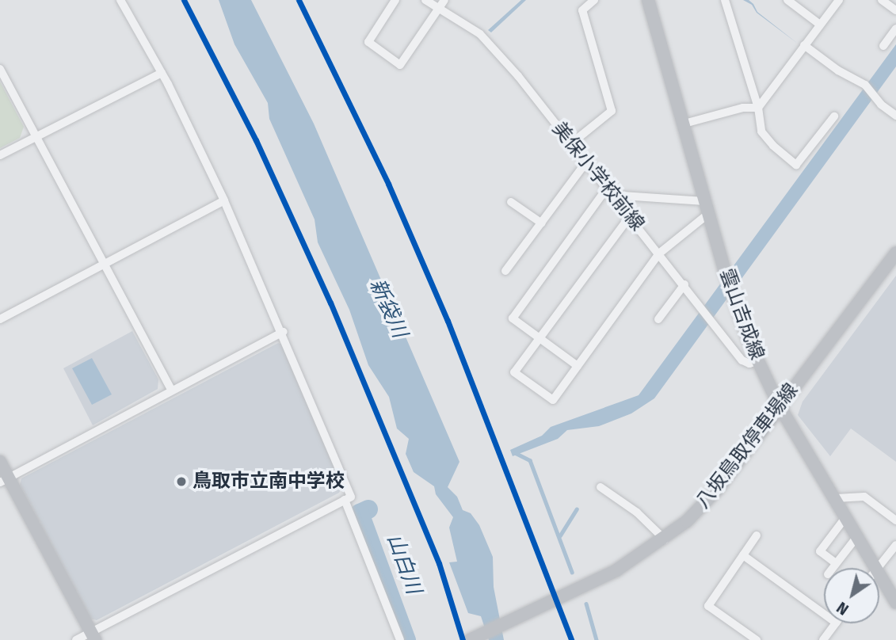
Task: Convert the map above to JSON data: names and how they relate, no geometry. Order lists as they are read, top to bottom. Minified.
{"streets":{"street":["美保小学校前線","雲山吉成線","八坂鳥取停車場線"]},"crossings":[["美保小学校前線","雲山吉成線"],["雲山吉成線","八坂鳥取停車場線"]],"water":["新袋川","山白川"],"places":["鳥取市立南中学校"],"north":"bottom left"}
